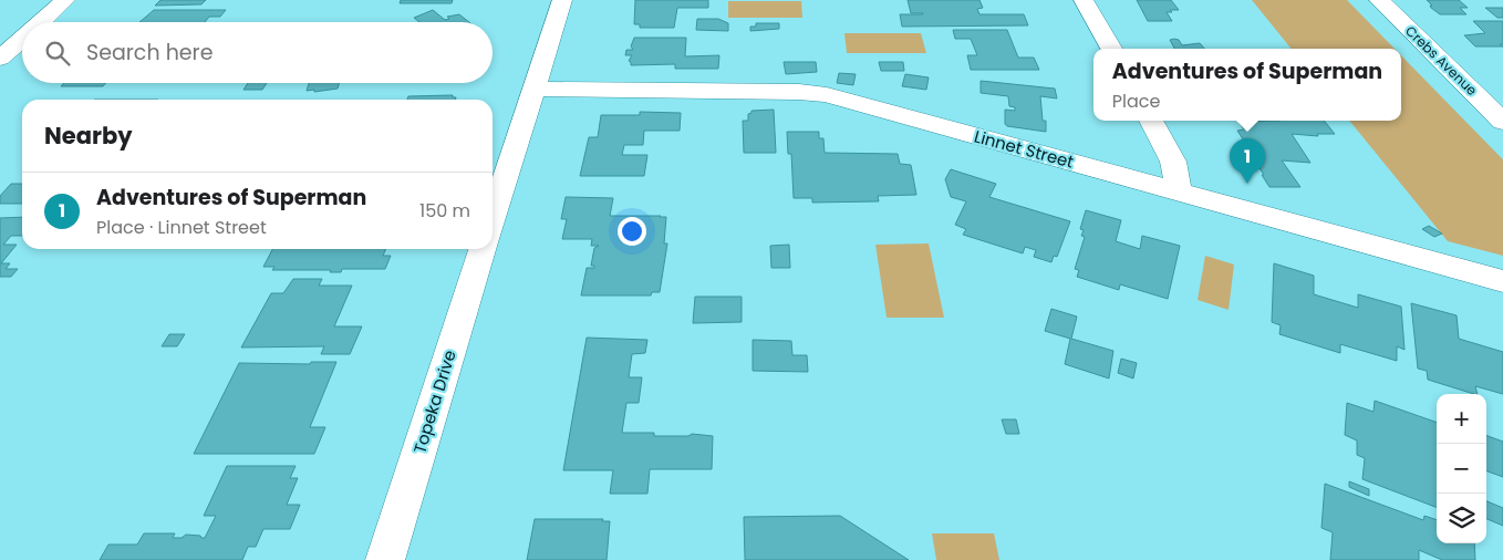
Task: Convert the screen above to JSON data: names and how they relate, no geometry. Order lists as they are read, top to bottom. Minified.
{"streets":{"street":["Crebs Avenue","Linnet Street","Topeka Drive"]},"page":{"search":"Search here","popup":["Adventures of Superman","Place"],"heading":"Nearby","pins":"1","list":[{"mark":"1","name":"Adventures of Superman","note":"Place · Linnet Street","value":"150 m"}],"map_buttons":["+","−"]}}
